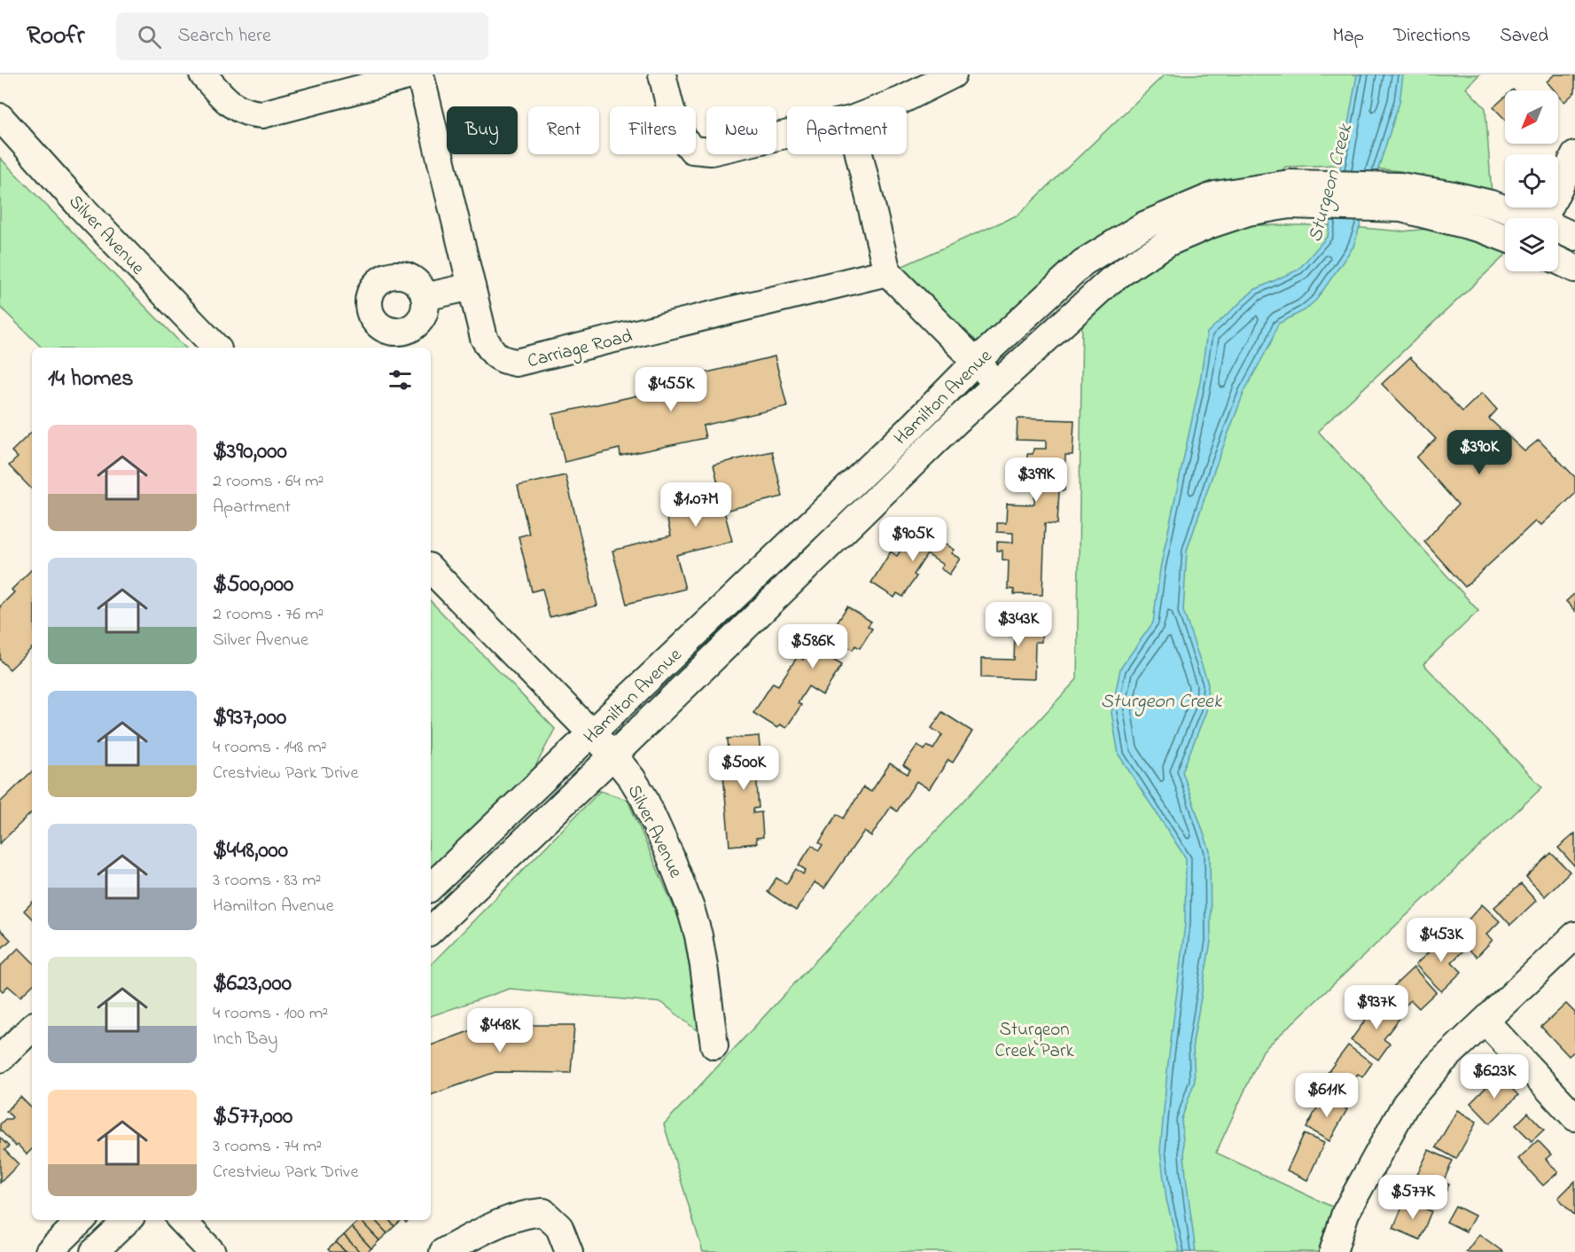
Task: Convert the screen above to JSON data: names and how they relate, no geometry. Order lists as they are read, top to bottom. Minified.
{"streets":{"street":["Silver Avenue","Carriage Road","Hamilton Avenue"]},"crossings":[["Silver Avenue","Hamilton Avenue"]],"water":["Sturgeon Creek"],"parks":["Sturgeon Creek Park"],"north":"bottom left","page":{"header":"Roofr","search":"Search here","nav":["Map","Directions","Saved"],"chip":["Buy","Rent","Filters","New","Apartment"],"heading":"14 homes","price":["$455K","$390K","$399K","$1.07M","$905K","$343K","$586K","$500K","$453K","$937K","$448K","$623K","$611K","$577K"],"list":[{"name":"$390,000","note":"2 rooms · 64 m² · Apartment"},{"name":"$500,000","note":"2 rooms · 76 m² · Silver Avenue"},{"name":"$937,000","note":"4 rooms · 148 m² · Crestview Park Drive"},{"name":"$448,000","note":"3 rooms · 83 m² · Hamilton Avenue"},{"name":"$623,000","note":"4 rooms · 100 m² · Inch Bay"},{"name":"$577,000","note":"3 rooms · 74 m² · Crestview Park Drive"}]}}
